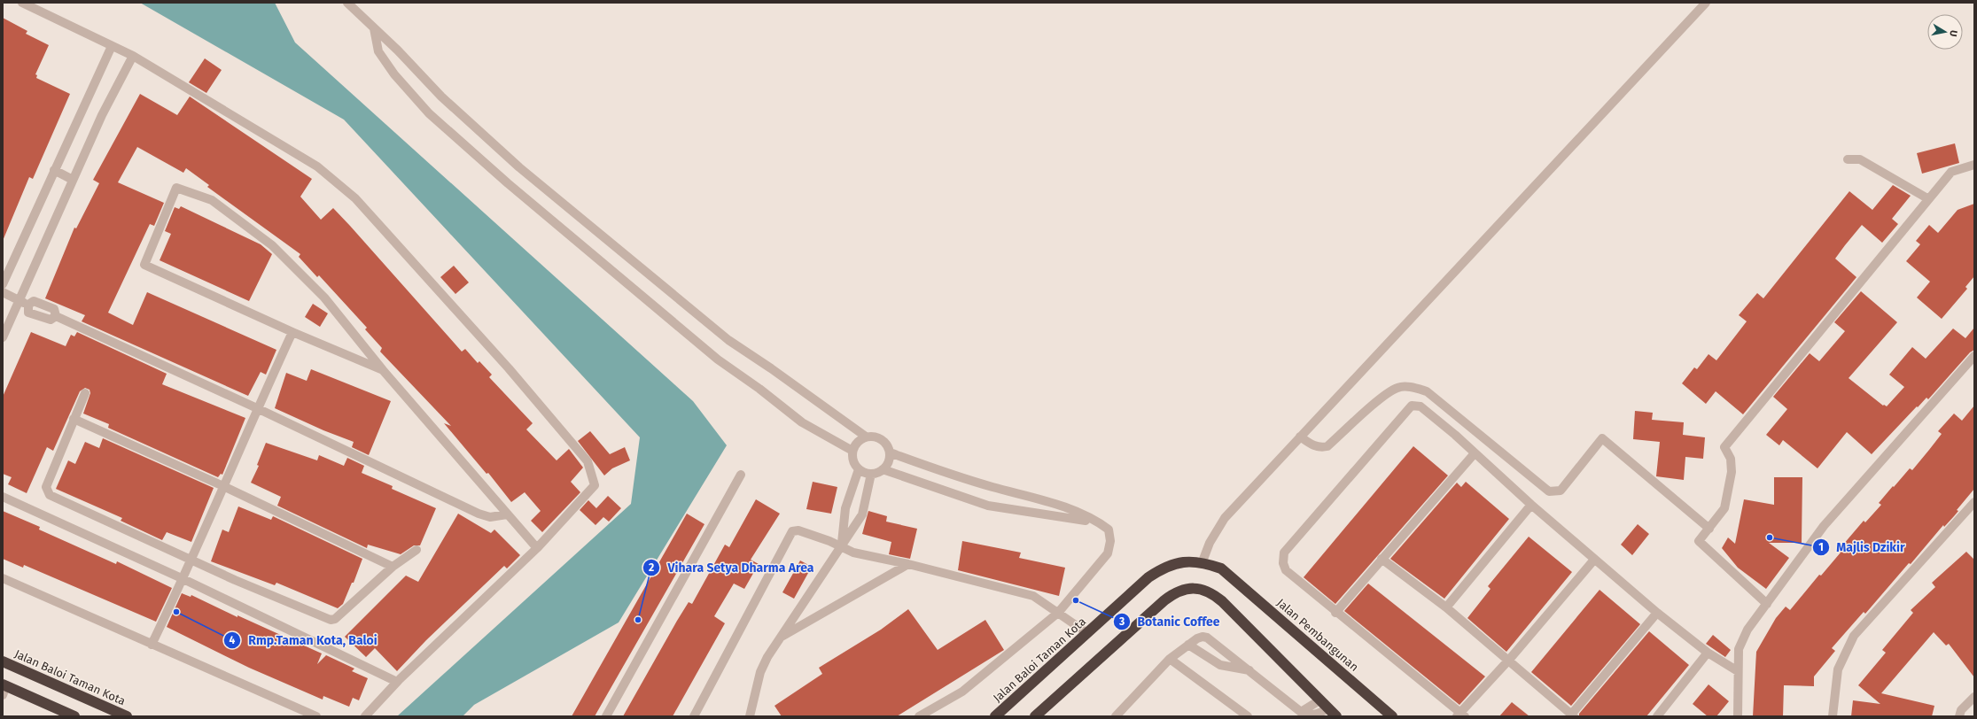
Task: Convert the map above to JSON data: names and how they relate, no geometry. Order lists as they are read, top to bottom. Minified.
{"streets":{"highway":["Jalan Pembangunan","Jalan Baloi Taman Kota"]},"crossings":[["Jalan Pembangunan","Jalan Baloi Taman Kota"]],"places":["Majlis Dzikir","Botanic Coffee","Rmp.Taman Kota, Baloi","Vihara Setya Dharma Area"],"north":"right"}
